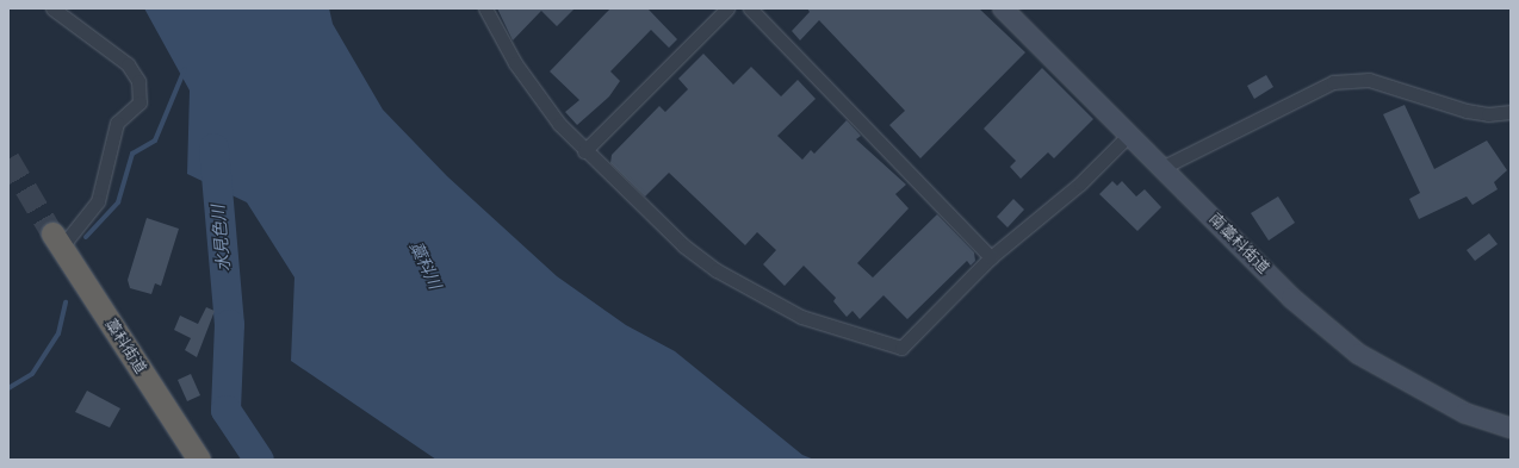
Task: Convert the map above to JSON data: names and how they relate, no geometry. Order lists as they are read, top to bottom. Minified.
{"streets":{"highway":["藁科街道"],"main road":["南藁科街道"]},"water":["水見色川","藁科川"]}
